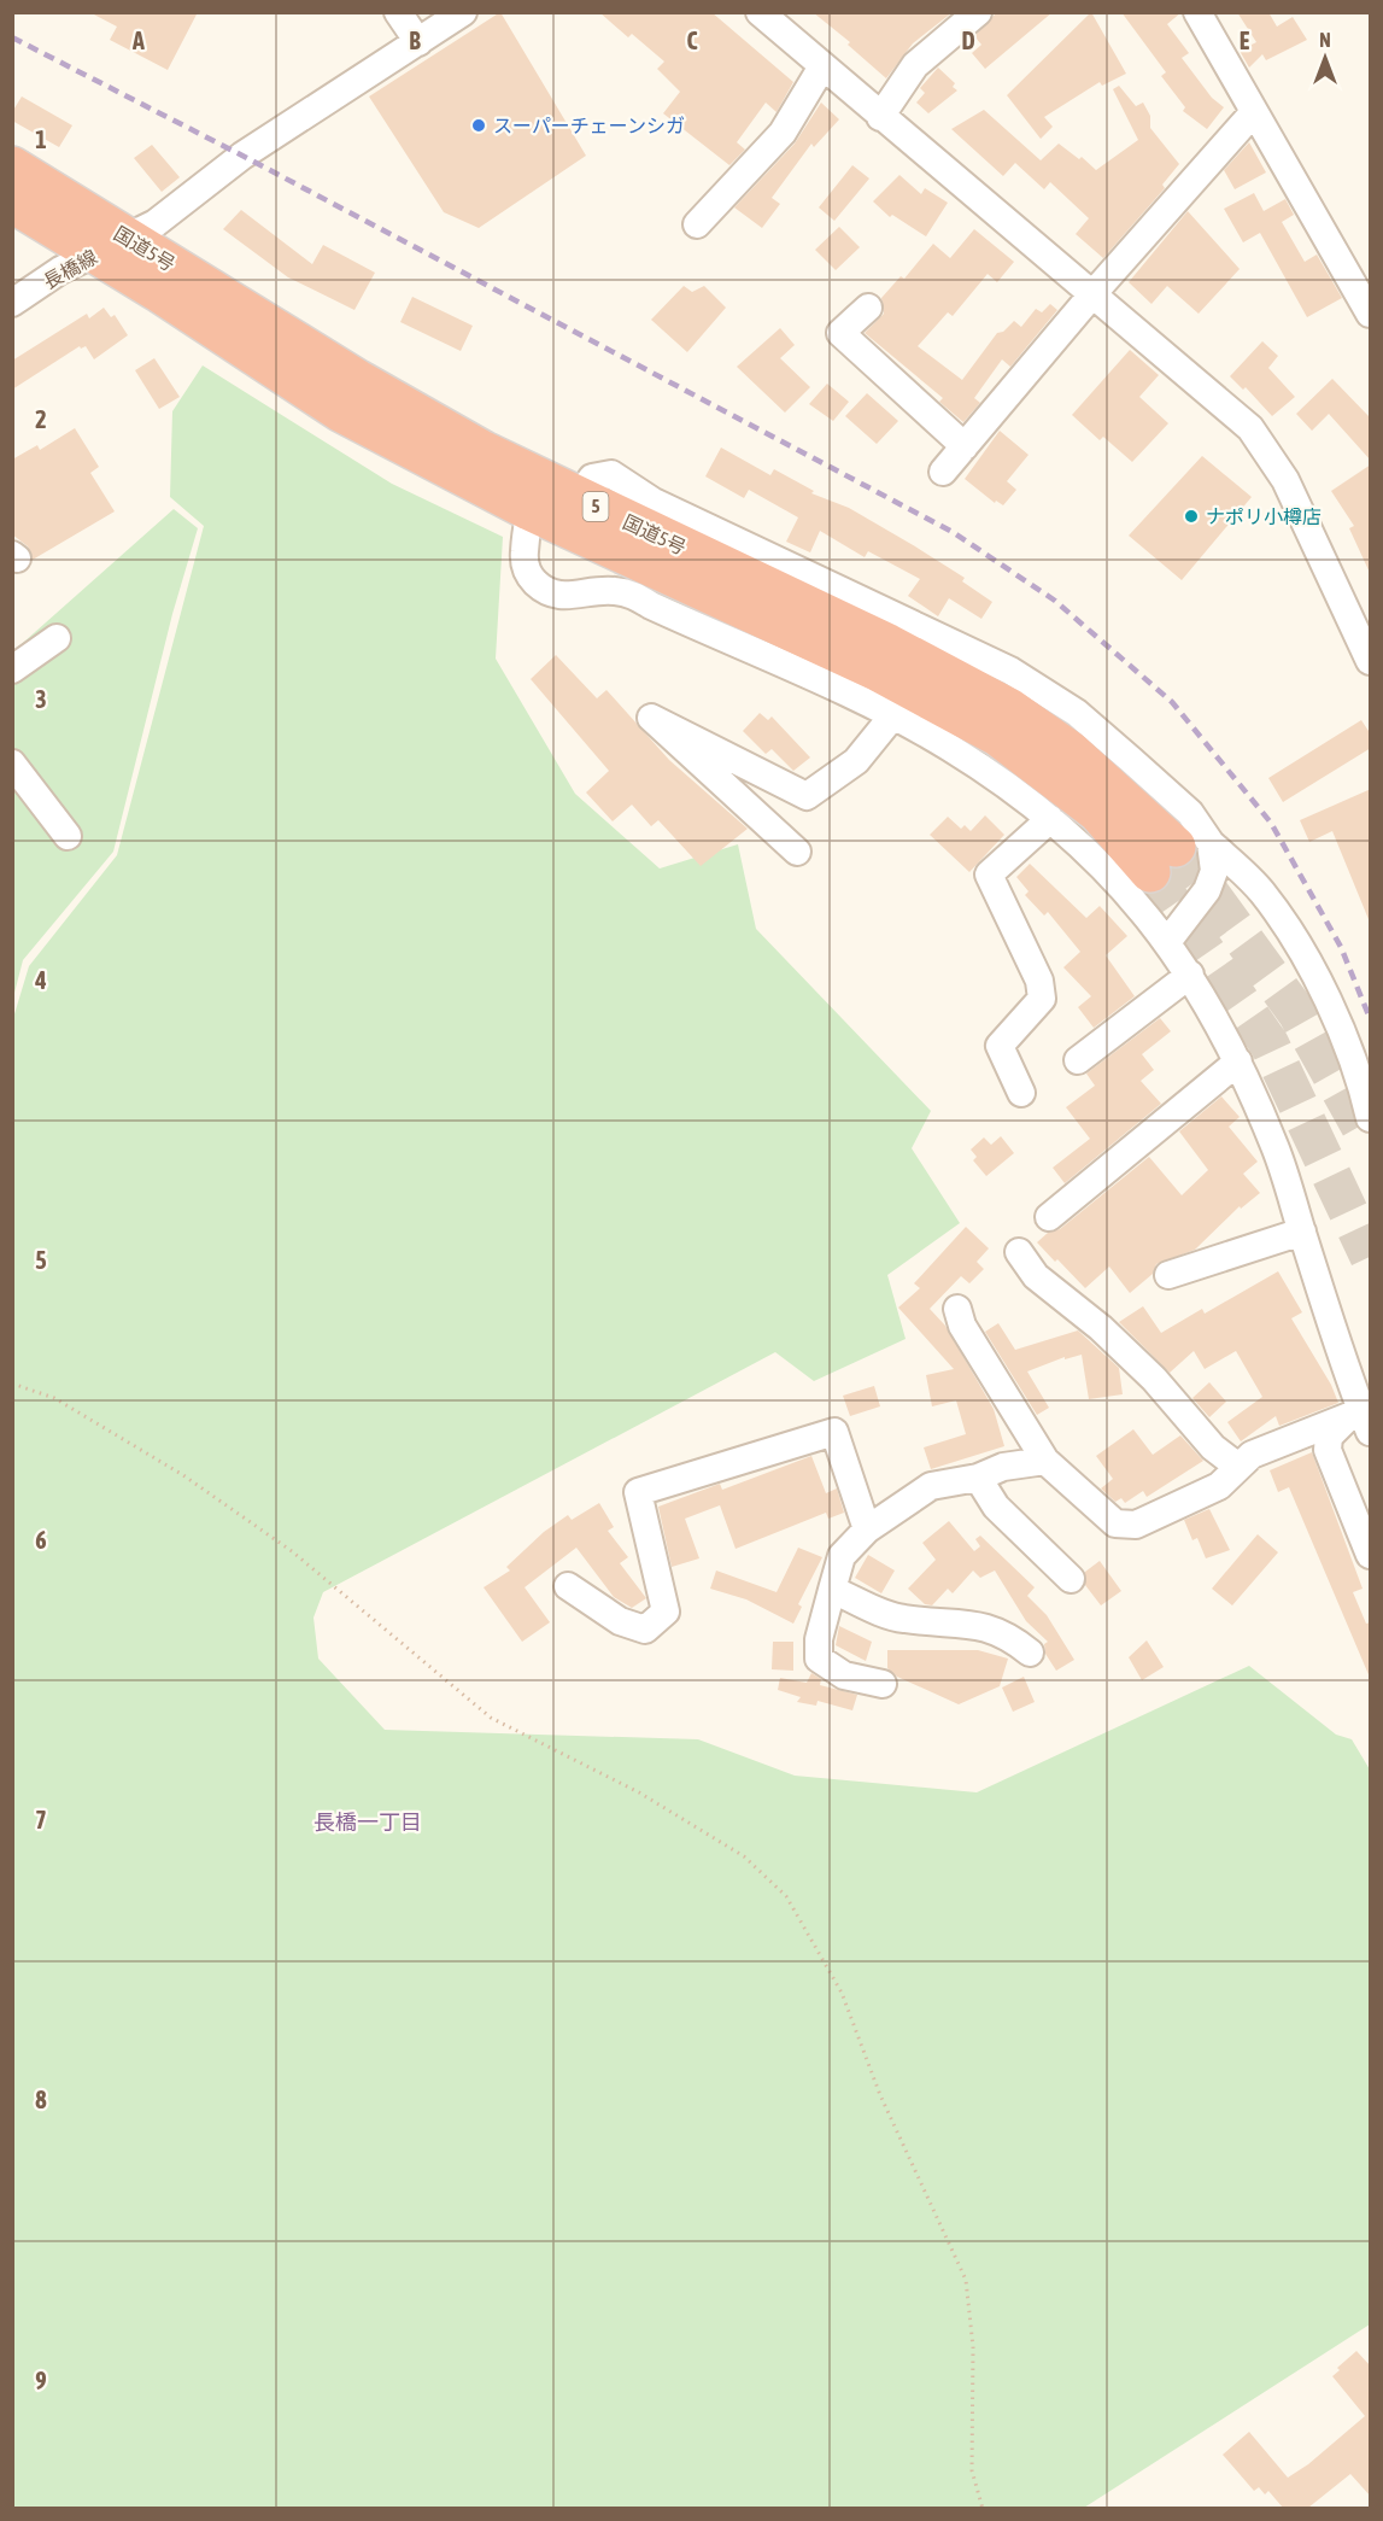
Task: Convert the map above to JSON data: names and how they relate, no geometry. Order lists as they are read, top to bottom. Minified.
{"streets":{"highway":["国道5号","5"],"street":["長橋線"]},"crossings":[["国道5号","長橋線"]],"districts":["長橋一丁目"],"places":["スーパーチェーンシガ","ナポリ小樽店"],"north":"top","grid":{"columns":["A","B","C","D","E"],"rows":["1","2","3","4","5","6","7","8","9"]}}
